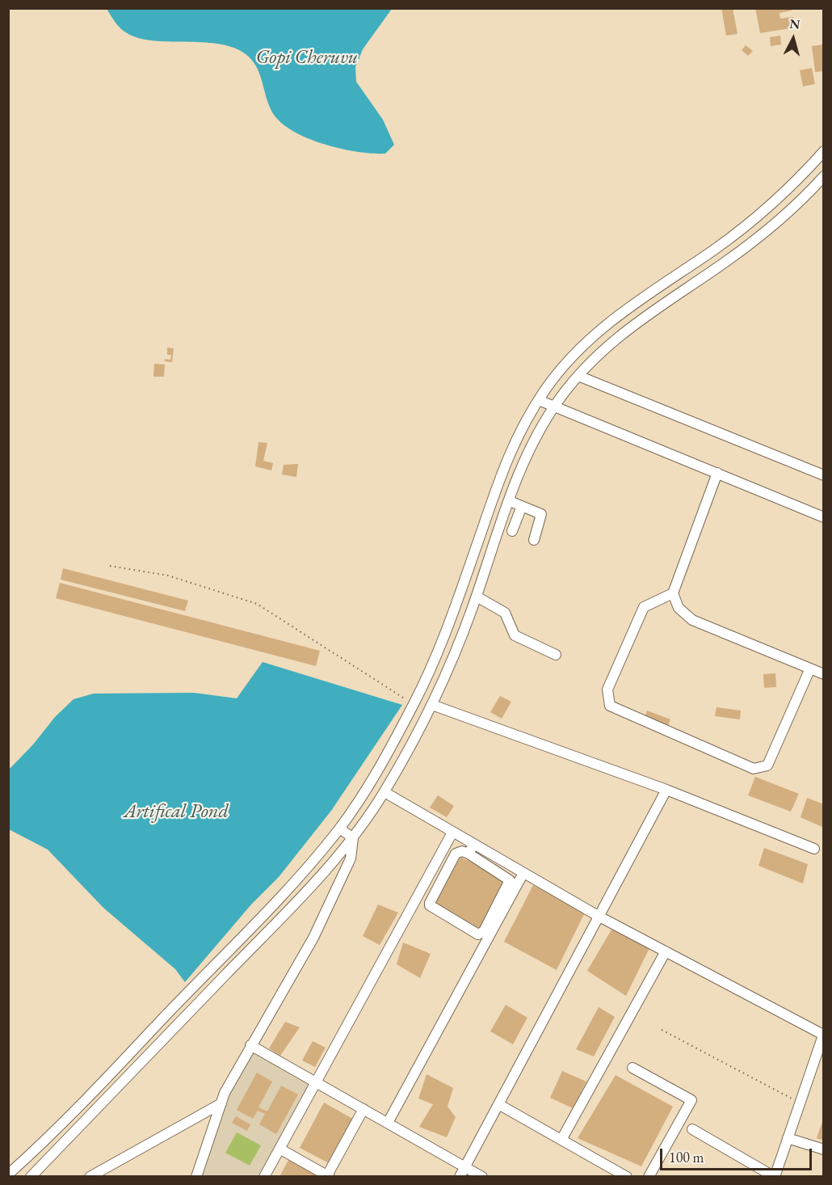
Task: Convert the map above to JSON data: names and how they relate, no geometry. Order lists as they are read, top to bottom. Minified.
{"water":["Gopi Cheruvu","Artifical Pond"],"scale_bar":"100 m","north":"top"}
